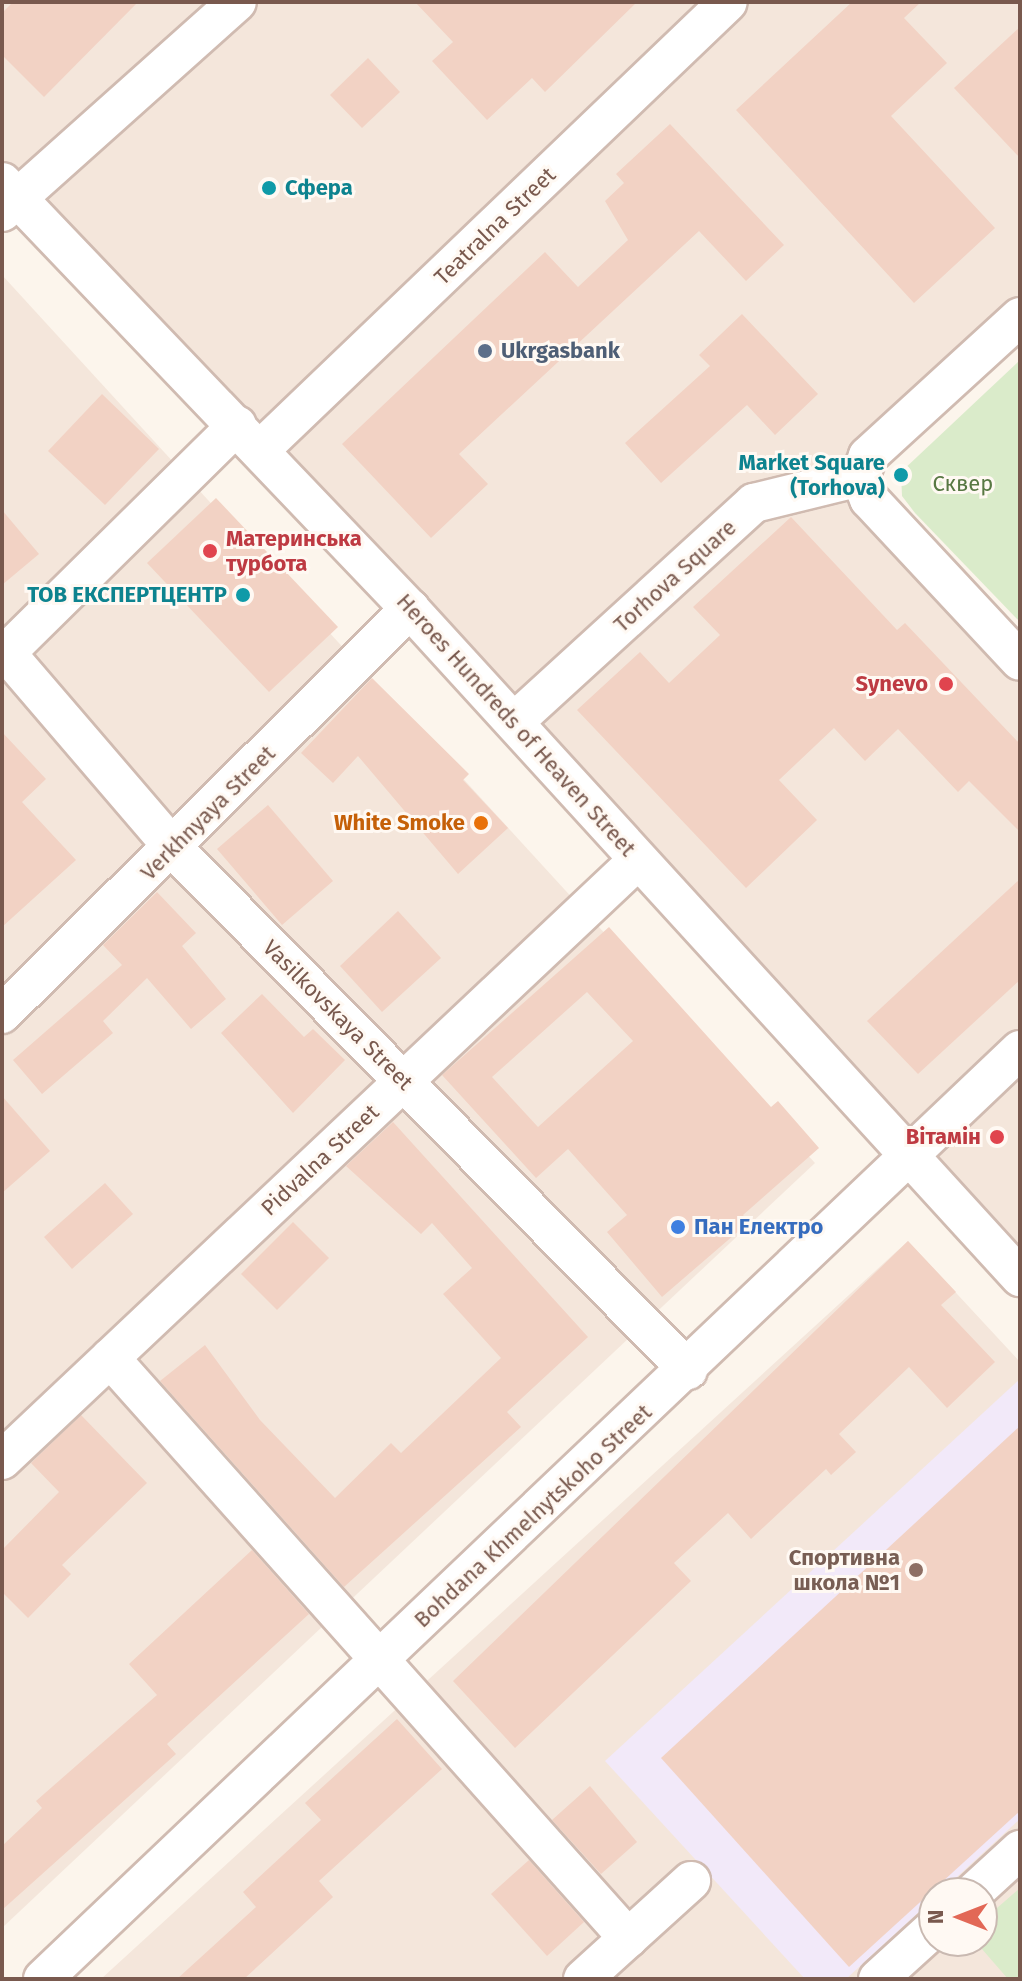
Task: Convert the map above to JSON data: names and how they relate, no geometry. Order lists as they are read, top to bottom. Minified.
{"streets":{"street":["Teatralna Street","Torhova Square","Heroes Hundreds of Heaven Street","Verkhnyaya Street","Vasilkovskaya Street","Pidvalna Street","Bohdana Khmelnytskoho Street"]},"crossings":[["Teatralna Street","Heroes Hundreds of Heaven Street"],["Teatralna Street","Vasilkovskaya Street"],["Torhova Square","Heroes Hundreds of Heaven Street"],["Heroes Hundreds of Heaven Street","Verkhnyaya Street"],["Heroes Hundreds of Heaven Street","Pidvalna Street"],["Heroes Hundreds of Heaven Street","Bohdana Khmelnytskoho Street"],["Verkhnyaya Street","Vasilkovskaya Street"],["Vasilkovskaya Street","Pidvalna Street"],["Vasilkovskaya Street","Bohdana Khmelnytskoho Street"]],"parks":["Сквер"],"places":["Сфера","Ukrgasbank","Market Square (Torhova)","Материнська турбота","ТОВ ЕКСПЕРТЦЕНТР","Synevo","White Smoke","Вітамін","Пан Електро","Спортивна школа №1"],"north":"left"}
